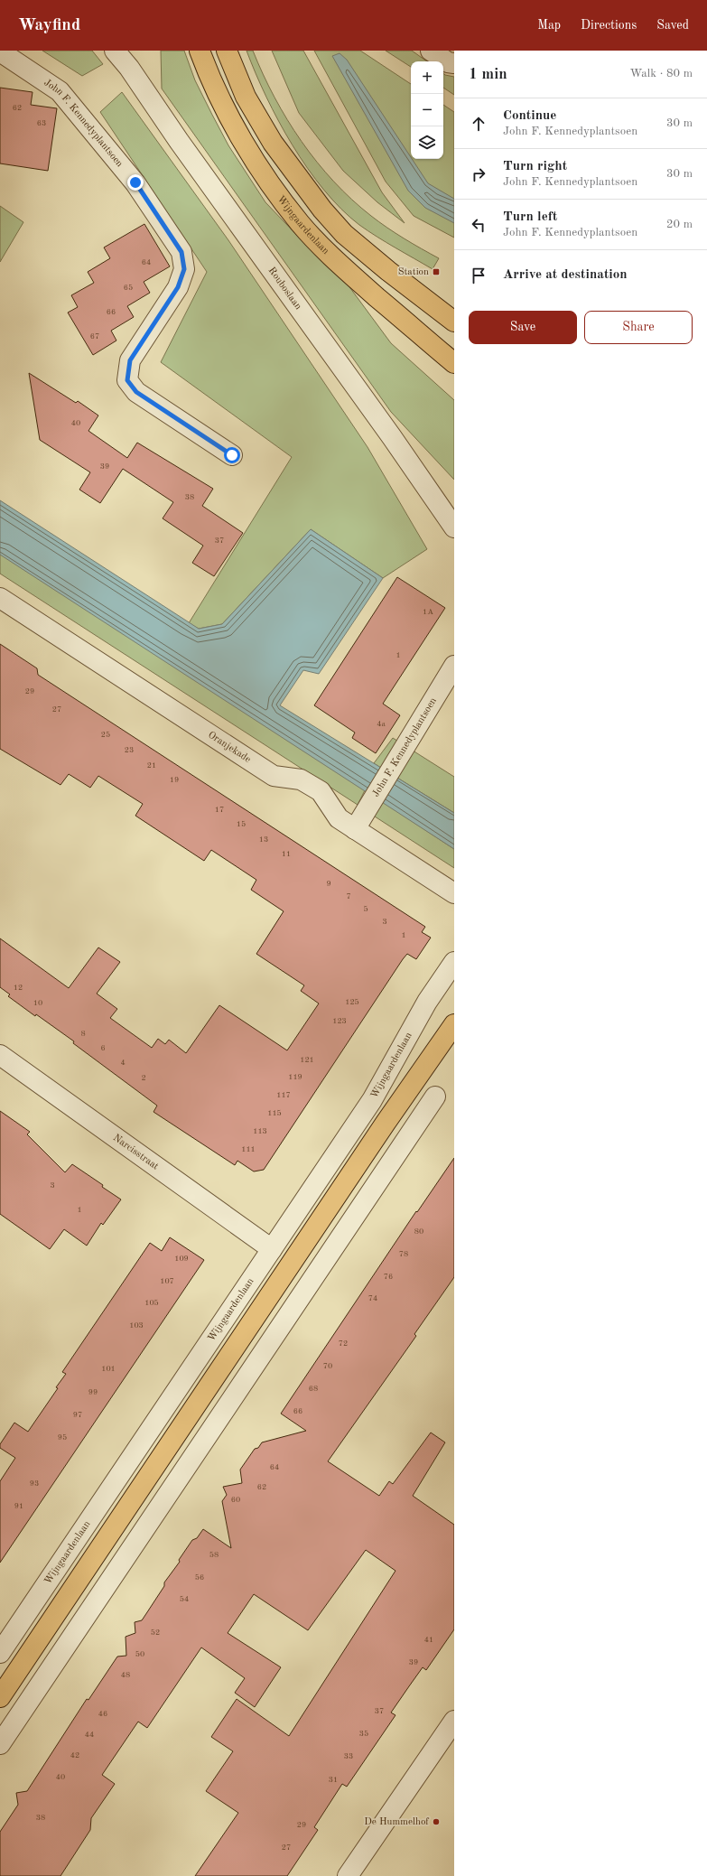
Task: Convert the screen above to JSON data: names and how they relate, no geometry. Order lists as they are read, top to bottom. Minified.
{"streets":{"main road":["Wijngaardenlaan"],"street":["John F. Kennedyplantsoen","Rouboslaan","Oranjekade","Narcisstraat"]},"crossings":[["John F. Kennedyplantsoen","Oranjekade"],["Wijngaardenlaan","Narcisstraat"]],"places":{"transit":["Station"],"other":["De Hummelhof"]},"house_numbers":["62","63","64","65","66","67","40","39","38","37","1A","1","29","27","4a","25","23","21","19","17","15","13","11","9","7","5","3","1","12","125","10","123","8","6","121","4","119","2","117","115","113","111","3","1","80","78","109","76","107","74","105","103","72","70","101","68","99","66","97","95","64","93","62","60","91","58","56","54","52","41","50","39","48","37","46","35","44","42","33","40","31","38","29","27"],"page":{"header":"Wayfind","nav":["Map","Directions","Saved"],"heading":["1 min","Walk · 80 m"],"map_buttons":["+","−"],"list":[["Continue","John F. Kennedyplantsoen","30 m"],["Turn right","John F. Kennedyplantsoen","30 m"],["Turn left","John F. Kennedyplantsoen","20 m"],"Arrive at destination"],"buttons":["Save","Share"]}}
